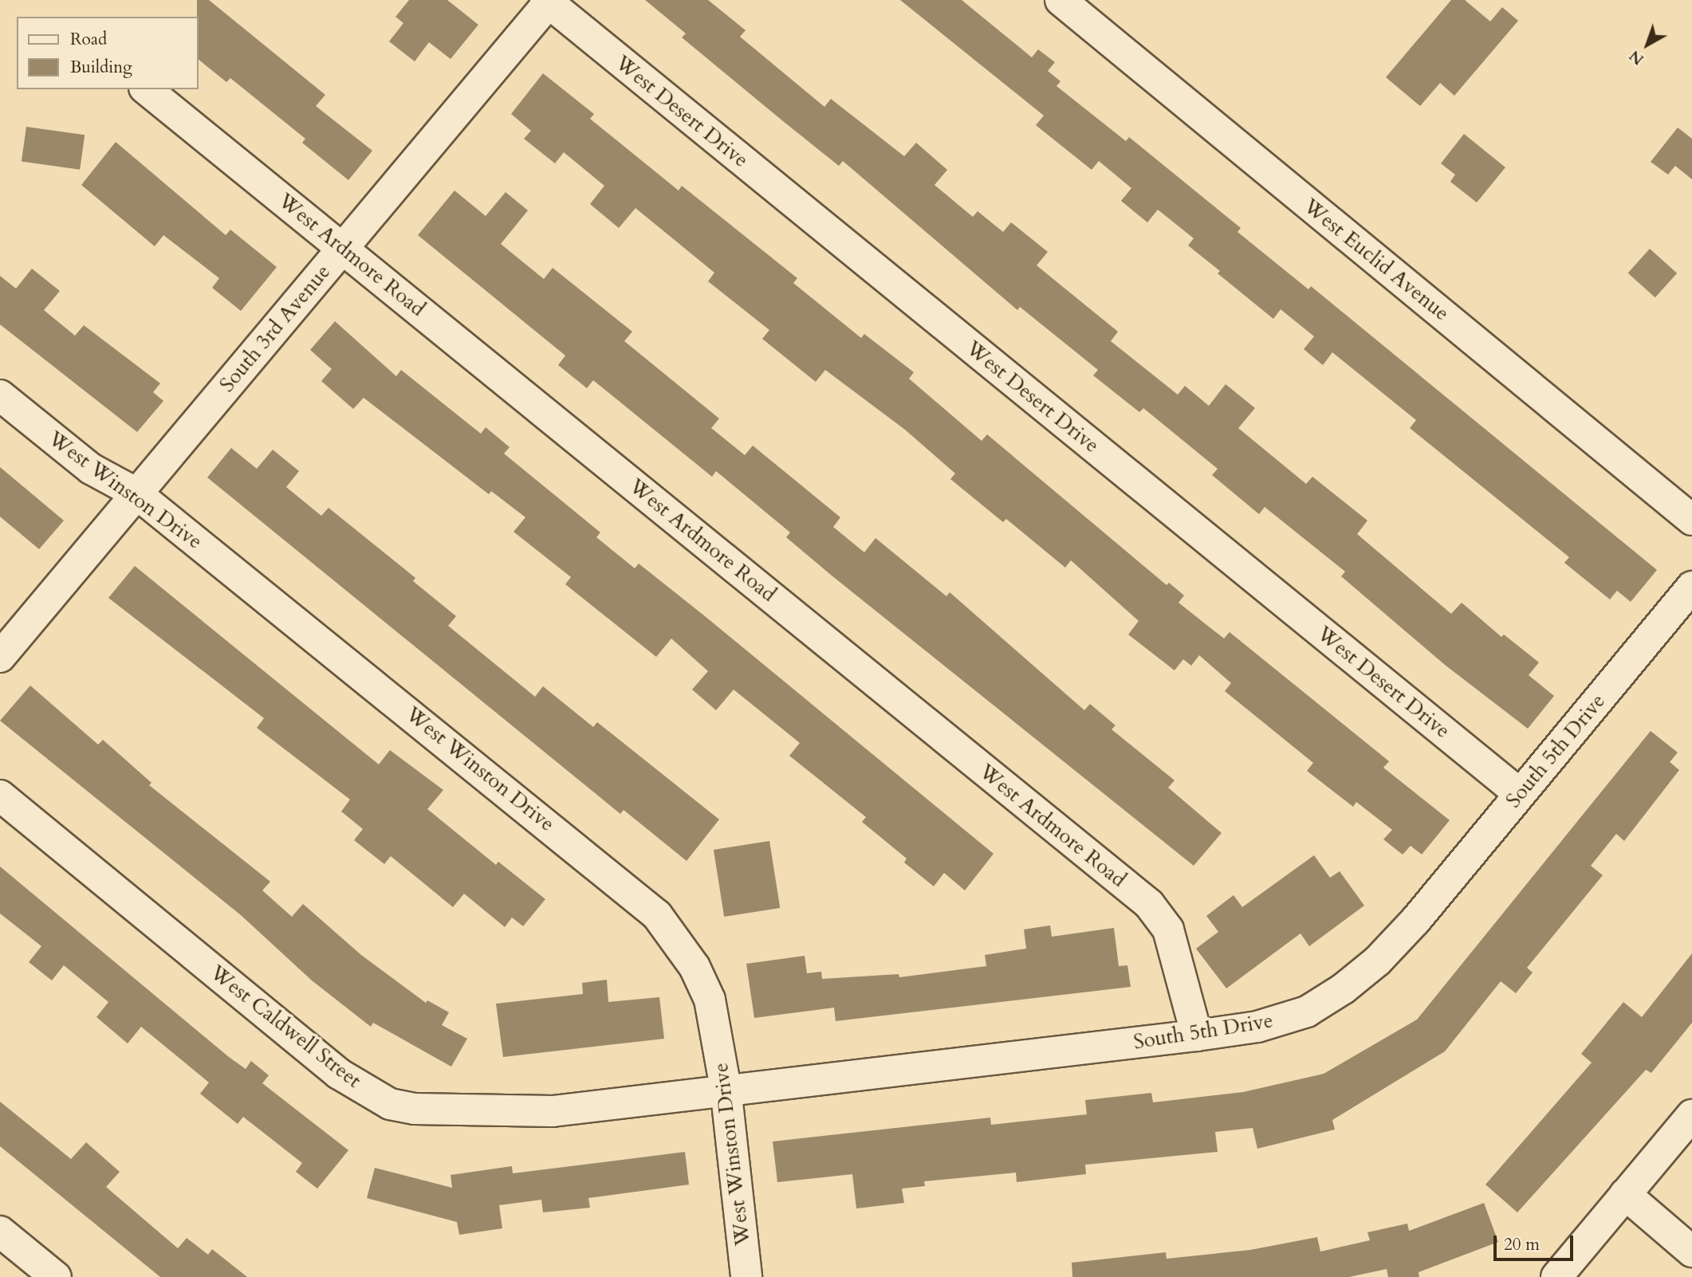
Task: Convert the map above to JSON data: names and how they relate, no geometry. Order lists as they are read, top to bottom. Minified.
{"streets":{"street":["West Desert Drive","West Ardmore Road","West Euclid Avenue","South 3rd Avenue","West Winston Drive","South 5th Drive","West Caldwell Street"]},"crossings":[["West Desert Drive","South 3rd Avenue"],["West Desert Drive","South 5th Drive"],["West Ardmore Road","South 3rd Avenue"],["West Ardmore Road","South 5th Drive"],["South 3rd Avenue","West Winston Drive"],["West Winston Drive","South 5th Drive"],["West Winston Drive","West Caldwell Street"],["South 5th Drive","West Caldwell Street"]],"legend":["Road","Building"],"scale_bar":"20 m","north":"bottom left"}
